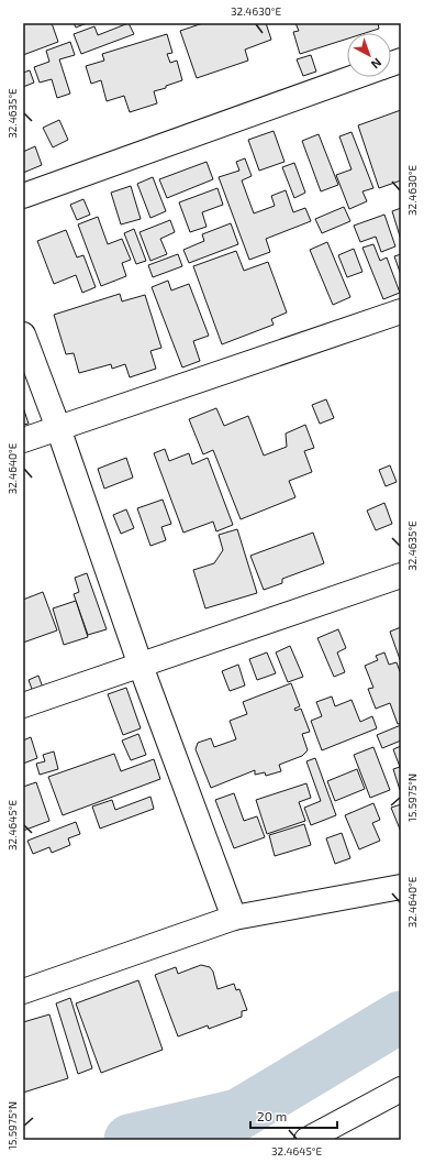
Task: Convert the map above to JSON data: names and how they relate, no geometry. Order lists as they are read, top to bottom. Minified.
{"scale_bar":"20 m","north":"bottom right","coordinates":["32.4630°E","32.4635°E","32.4640°E","15.5975°N","32.4645°E"]}
